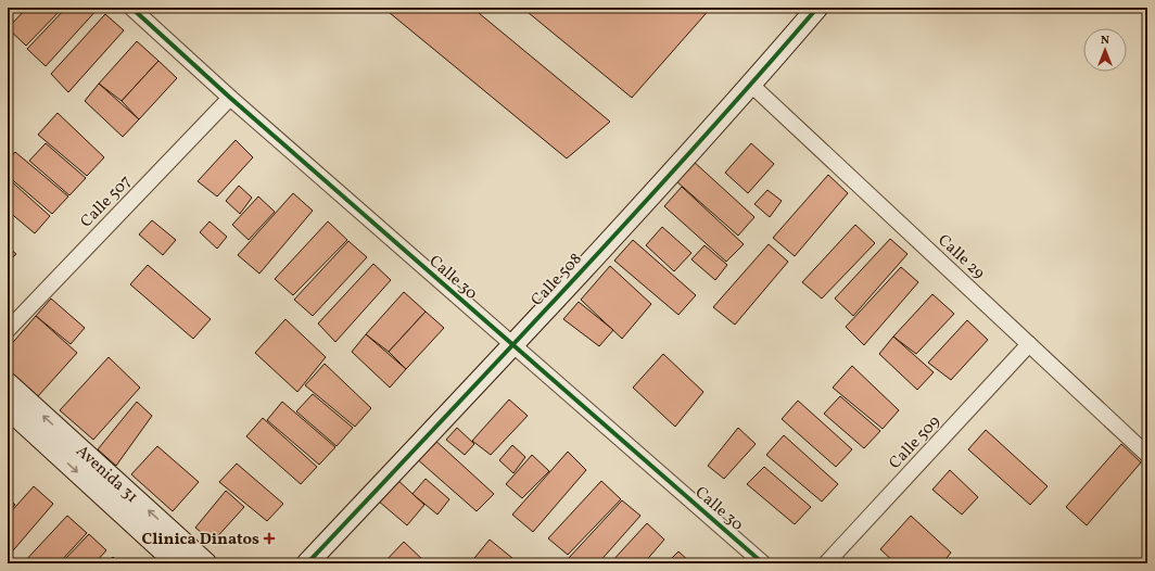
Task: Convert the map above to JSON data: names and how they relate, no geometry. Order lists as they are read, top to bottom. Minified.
{"streets":{"street":["Calle 507","Calle 29","Calle 30","Calle 508","Calle 509","Avenida 31"]},"crossings":[["Calle 507","Calle 30"],["Calle 29","Calle 508"],["Calle 29","Calle 509"],["Calle 30","Calle 508"]],"places":{"health":["Clinica Dinatos"]},"north":"top"}
